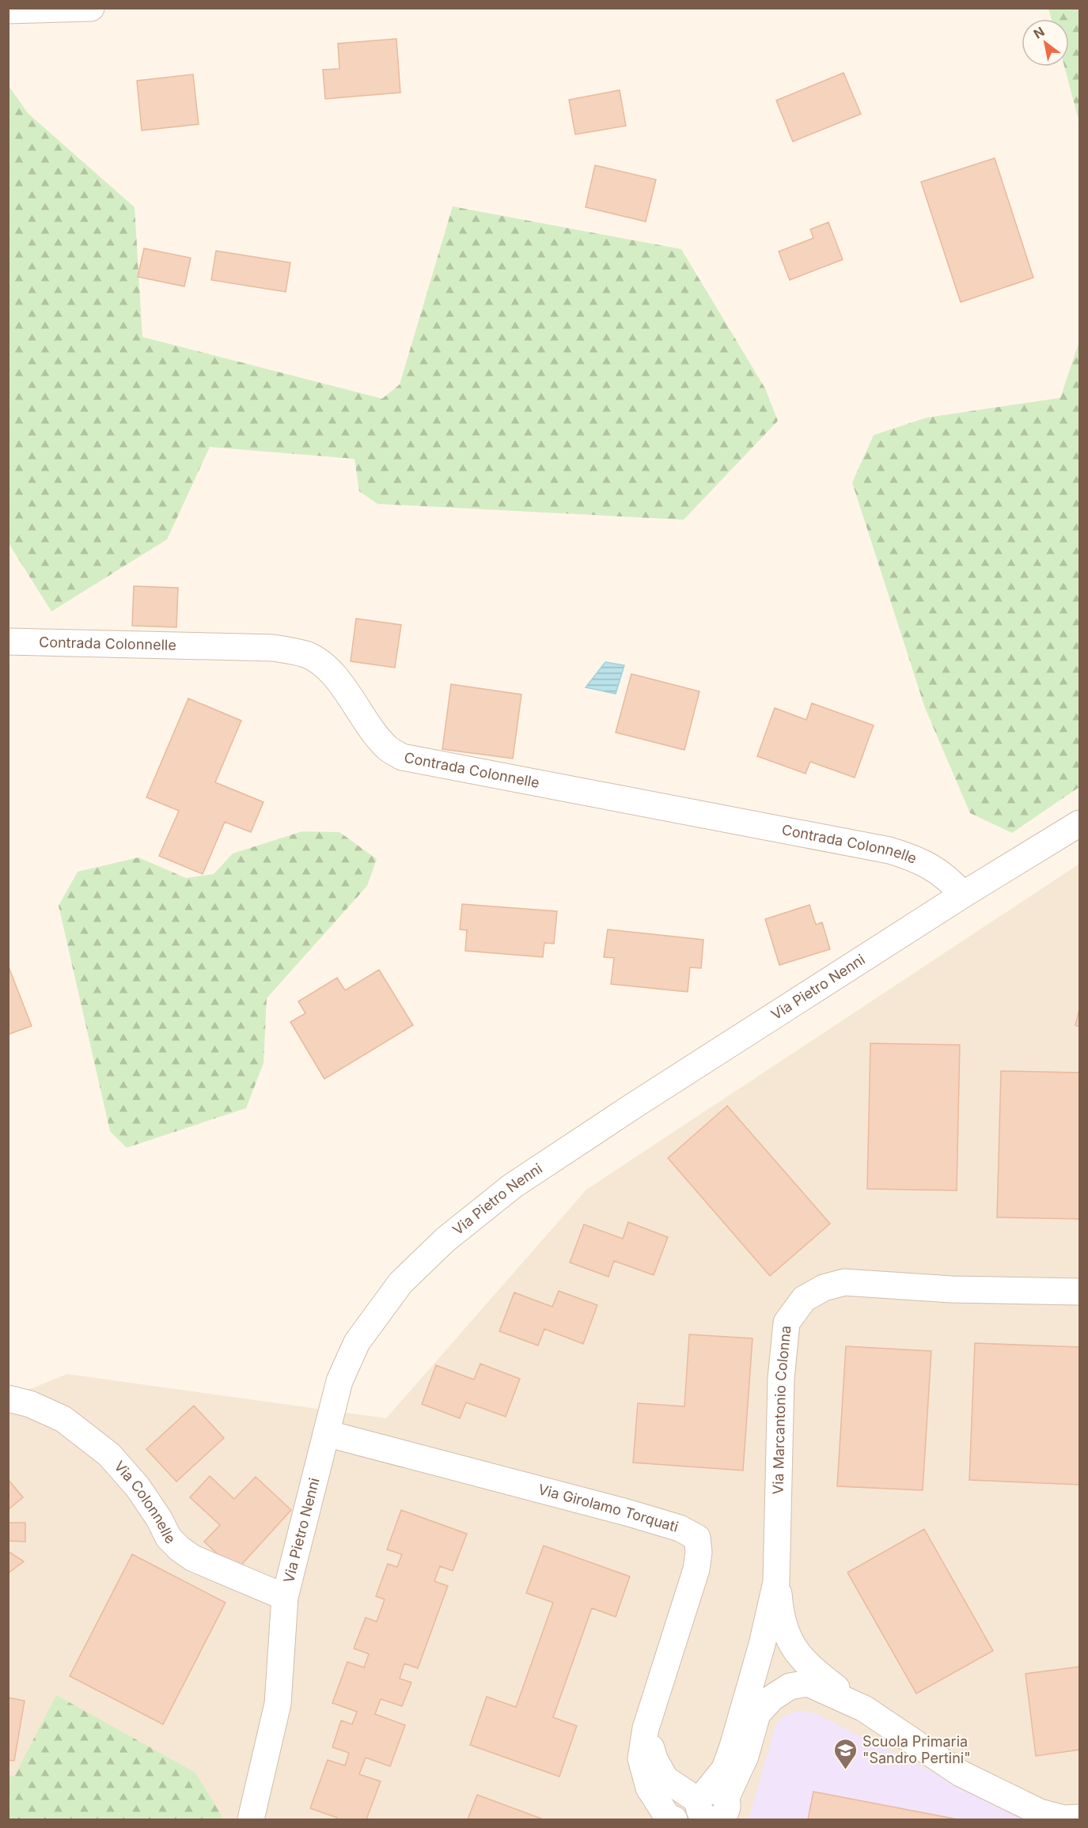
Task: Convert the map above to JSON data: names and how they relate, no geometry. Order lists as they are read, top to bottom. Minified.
{"streets":{"street":["Contrada Colonnelle","Via Pietro Nenni","Via Marcantonio Colonna","Via Colonnelle","Via Girolamo Torquati"]},"crossings":[["Contrada Colonnelle","Via Pietro Nenni"],["Via Pietro Nenni","Via Colonnelle"],["Via Pietro Nenni","Via Girolamo Torquati"]],"places":{"school or university":["Scuola Primaria \"Sandro Pertini\""]},"north":"top left"}
